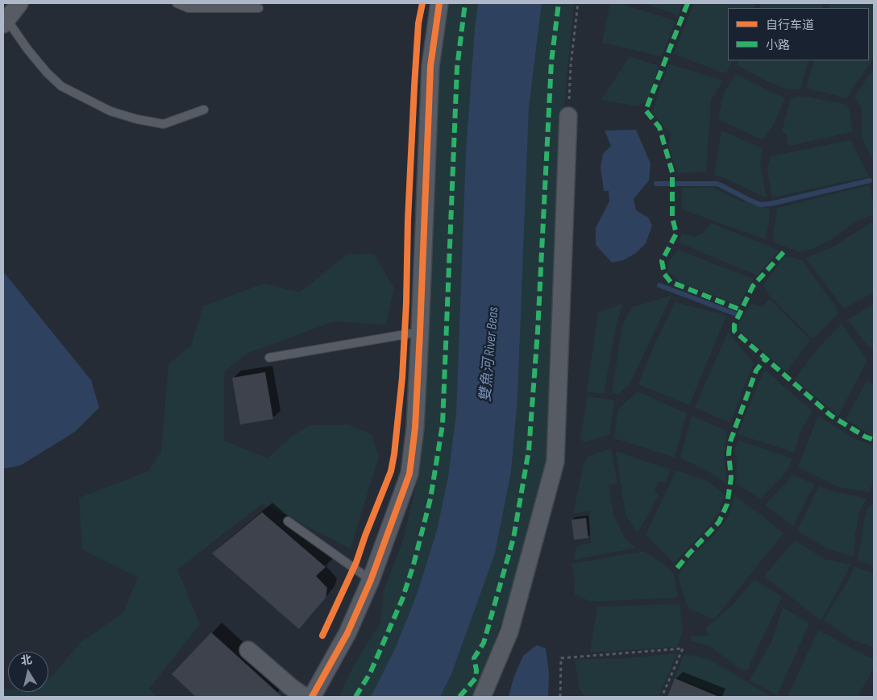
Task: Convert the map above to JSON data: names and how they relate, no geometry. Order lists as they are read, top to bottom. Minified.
{"water":["雙魚河 River Beas"],"legend":["自行车道","小路"],"north":"top"}
